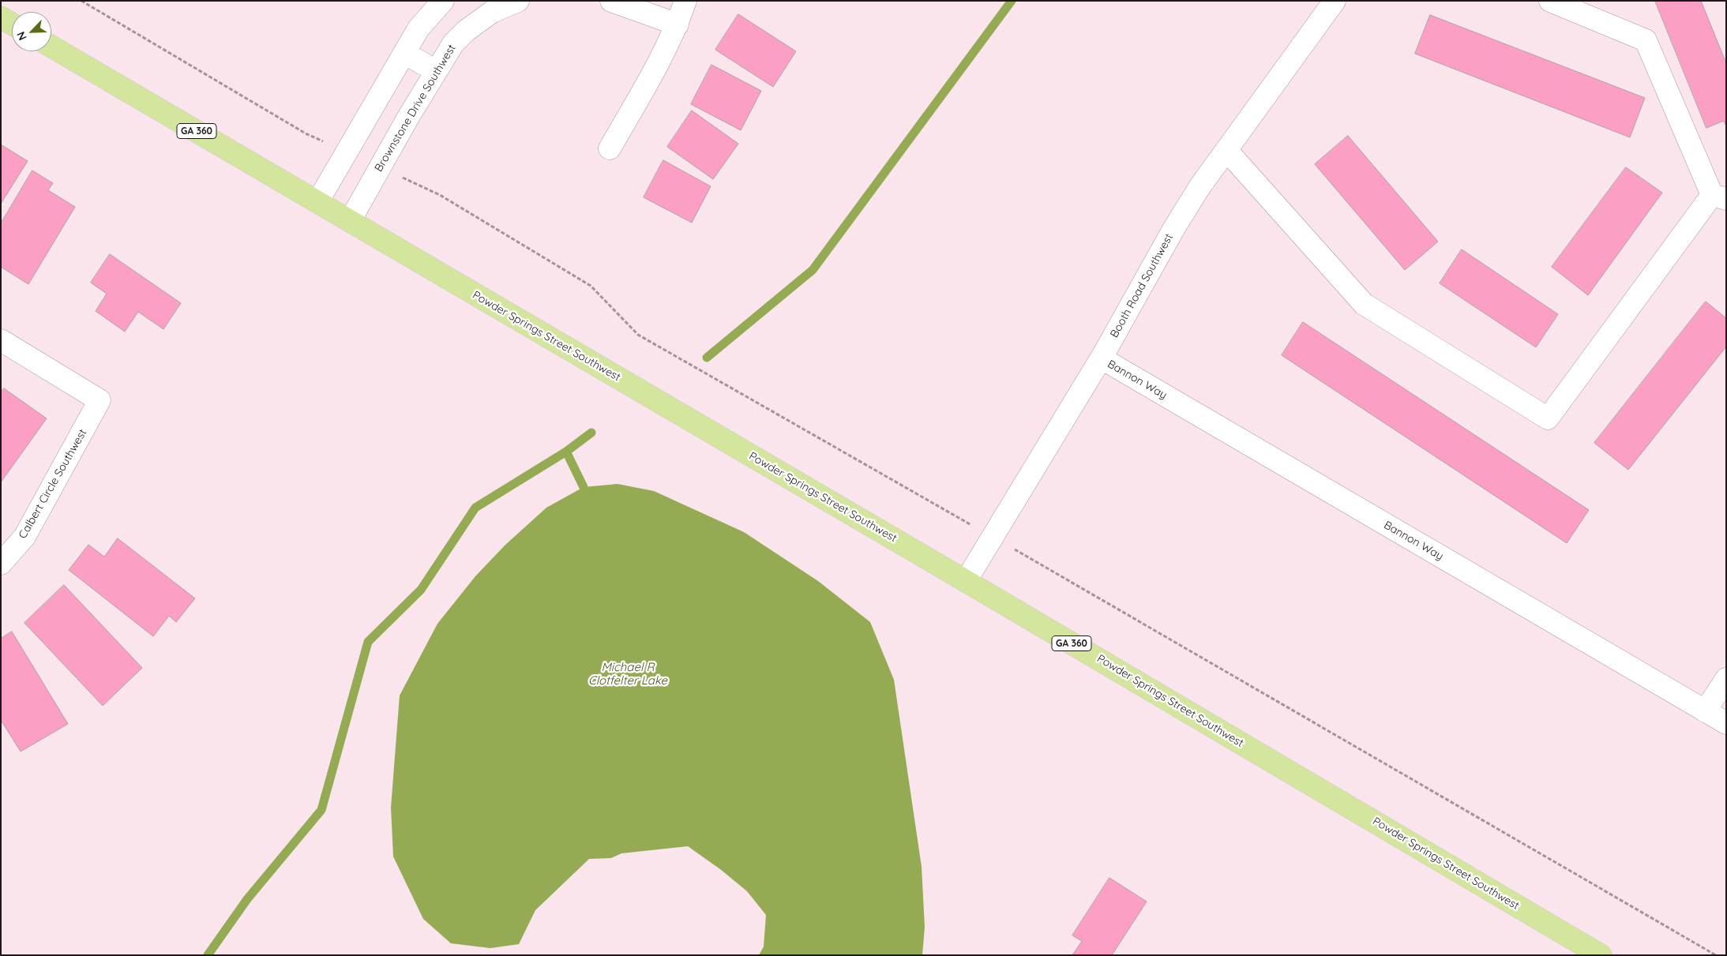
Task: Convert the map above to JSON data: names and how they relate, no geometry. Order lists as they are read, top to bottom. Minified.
{"streets":{"main road":["GA 360","Powder Springs Street Southwest"],"street":["Brownstone Drive Southwest","Booth Road Southwest","Bannon Way","Calbert Circle Southwest"]},"crossings":[["Brownstone Drive Southwest","Powder Springs Street Southwest"],["Booth Road Southwest","Powder Springs Street Southwest"],["Booth Road Southwest","Bannon Way"]],"water":["Michael R Clotfelter Lake"],"north":"bottom left"}
